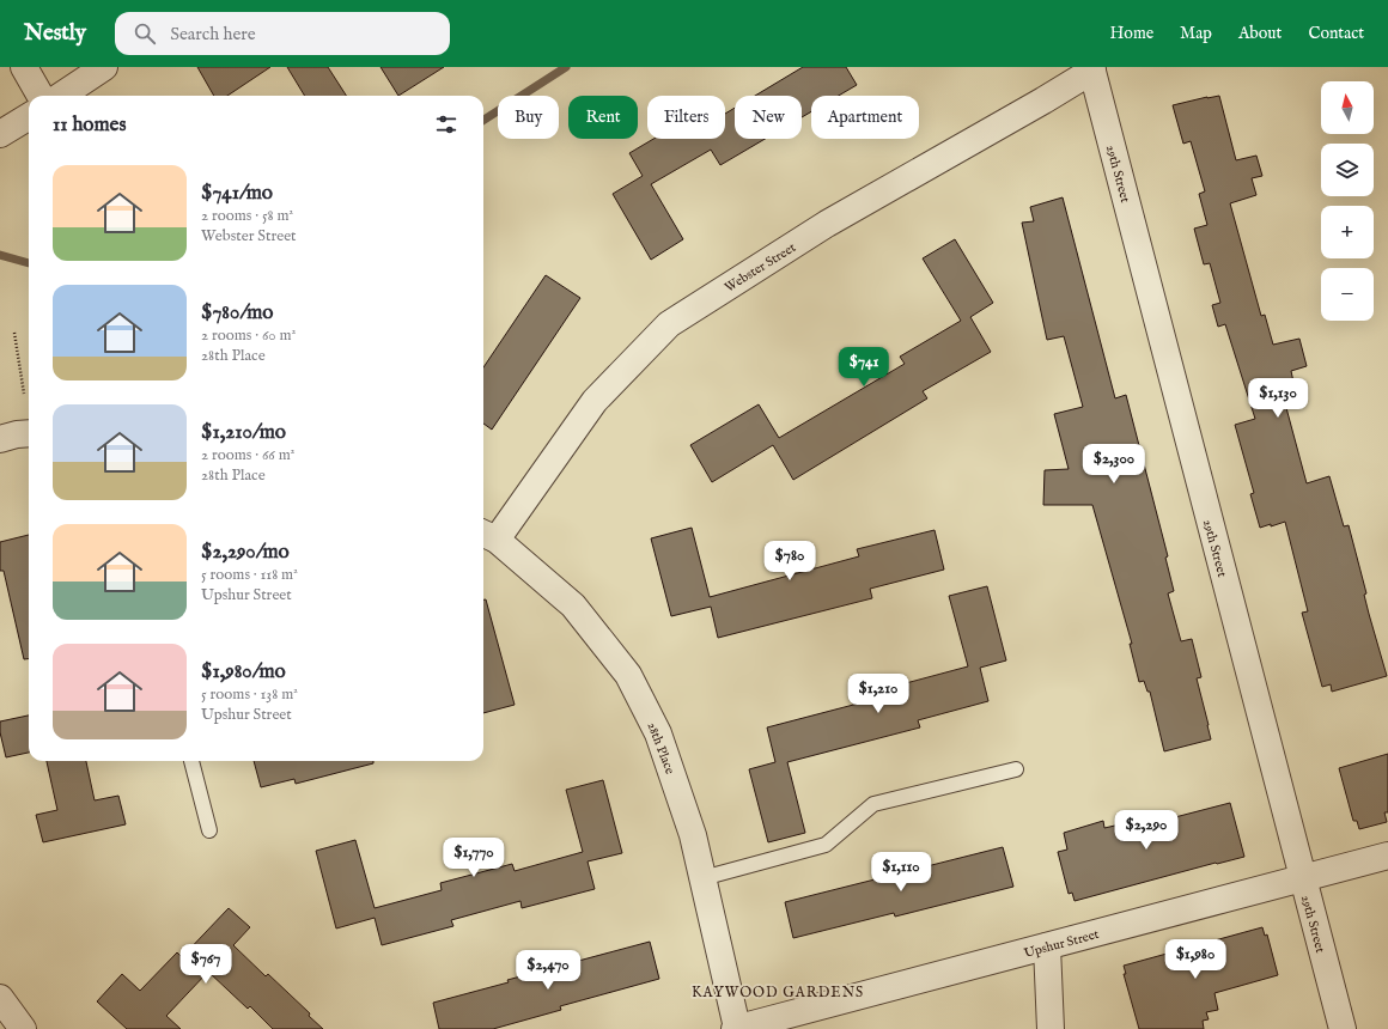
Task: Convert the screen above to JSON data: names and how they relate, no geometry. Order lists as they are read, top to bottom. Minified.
{"streets":{"street":["29th Street","Webster Street","28th Place","Upshur Street"]},"crossings":[["29th Street","Webster Street"],["29th Street","Upshur Street"],["Webster Street","28th Place"],["28th Place","Upshur Street"]],"districts":["KAYWOOD GARDENS"],"north":"top","page":{"header":"Nestly","search":"Search here","nav":["Home","Map","About","Contact"],"map_buttons":["+","−"],"chip":["Buy","Rent","Filters","New","Apartment"],"heading":"11 homes","list":[{"name":"$741/mo","note":"2 rooms · 58 m² · Webster Street"},{"name":"$780/mo","note":"2 rooms · 60 m² · 28th Place"},{"name":"$1,210/mo","note":"2 rooms · 66 m² · 28th Place"},{"name":"$2,290/mo","note":"5 rooms · 118 m² · Upshur Street"},{"name":"$1,980/mo","note":"5 rooms · 138 m² · Upshur Street"}],"price":["$741","$1,130","$2,300","$780","$1,210","$2,290","$1,770","$1,110","$1,980","$767","$2,470"]}}
